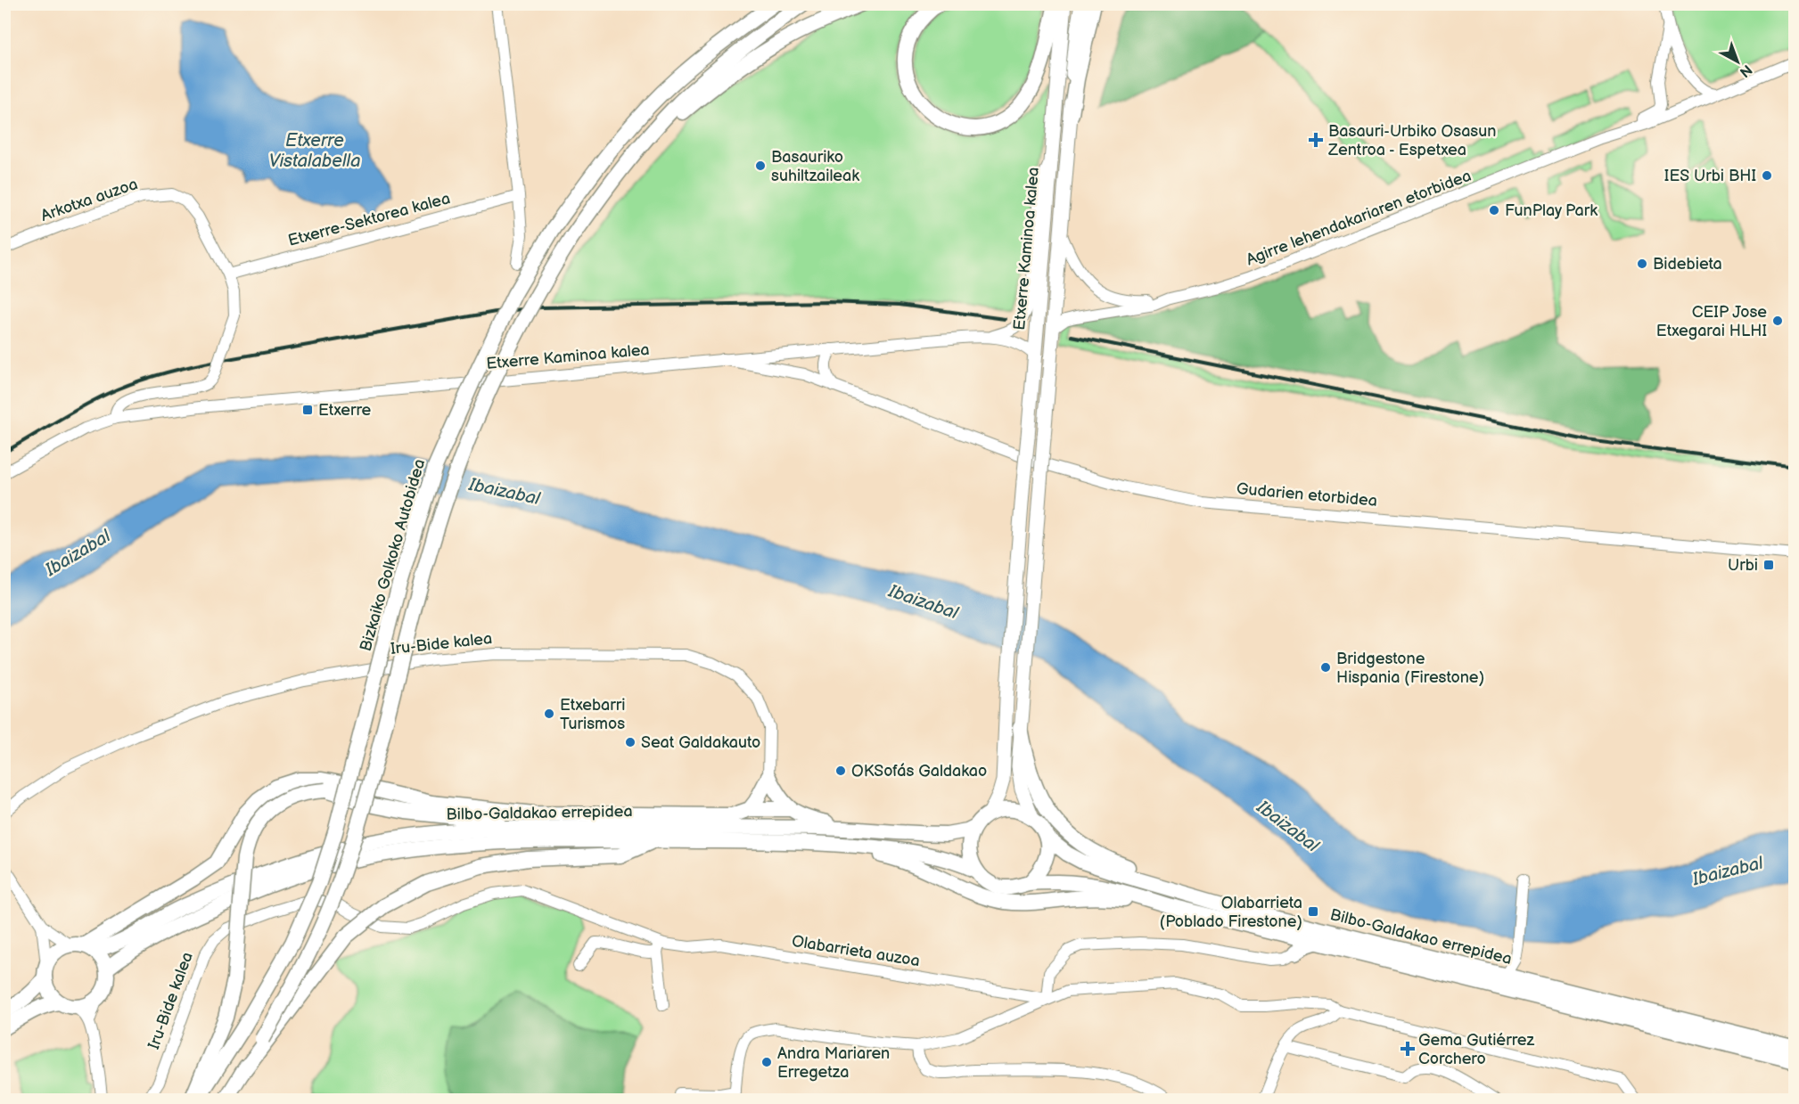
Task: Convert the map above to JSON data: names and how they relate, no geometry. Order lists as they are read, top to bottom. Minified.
{"streets":{"highway":["Bizkaiko Golkoko Autobidea","Bilbo-Galdakao errepidea"],"main road":["Etxerre Kaminoa kalea"],"street":["Arkotxa auzoa","Agirre lehendakariaren etorbidea","Etxerre-Sektorea kalea","Gudarien etorbidea","Iru-Bide kalea","Olabarrieta auzoa"]},"crossings":[["Arkotxa auzoa","Etxerre-Sektorea kalea"],["Etxerre Kaminoa kalea","Gudarien etorbidea"],["Etxerre Kaminoa kalea","Bilbo-Galdakao errepidea"],["Iru-Bide kalea","Olabarrieta auzoa"]],"water":["Etxerre Vistalabella","Ibaizabal"],"places":{"health":["Basauri-Urbiko Osasun Zentroa - Espetxea","Gema Gutiérrez Corchero"],"other":["Basauriko suhiltzaileak","IES Urbi BHI","FunPlay Park","Bidebieta","CEIP Jose Etxegarai HLHI","Bridgestone Hispania (Firestone)","Etxebarri Turismos","Seat Galdakauto","OKSofás Galdakao","Andra Mariaren Erregetza"],"transit":["Etxerre","Urbi","Olabarrieta (Poblado Firestone)"]},"north":"bottom right"}
